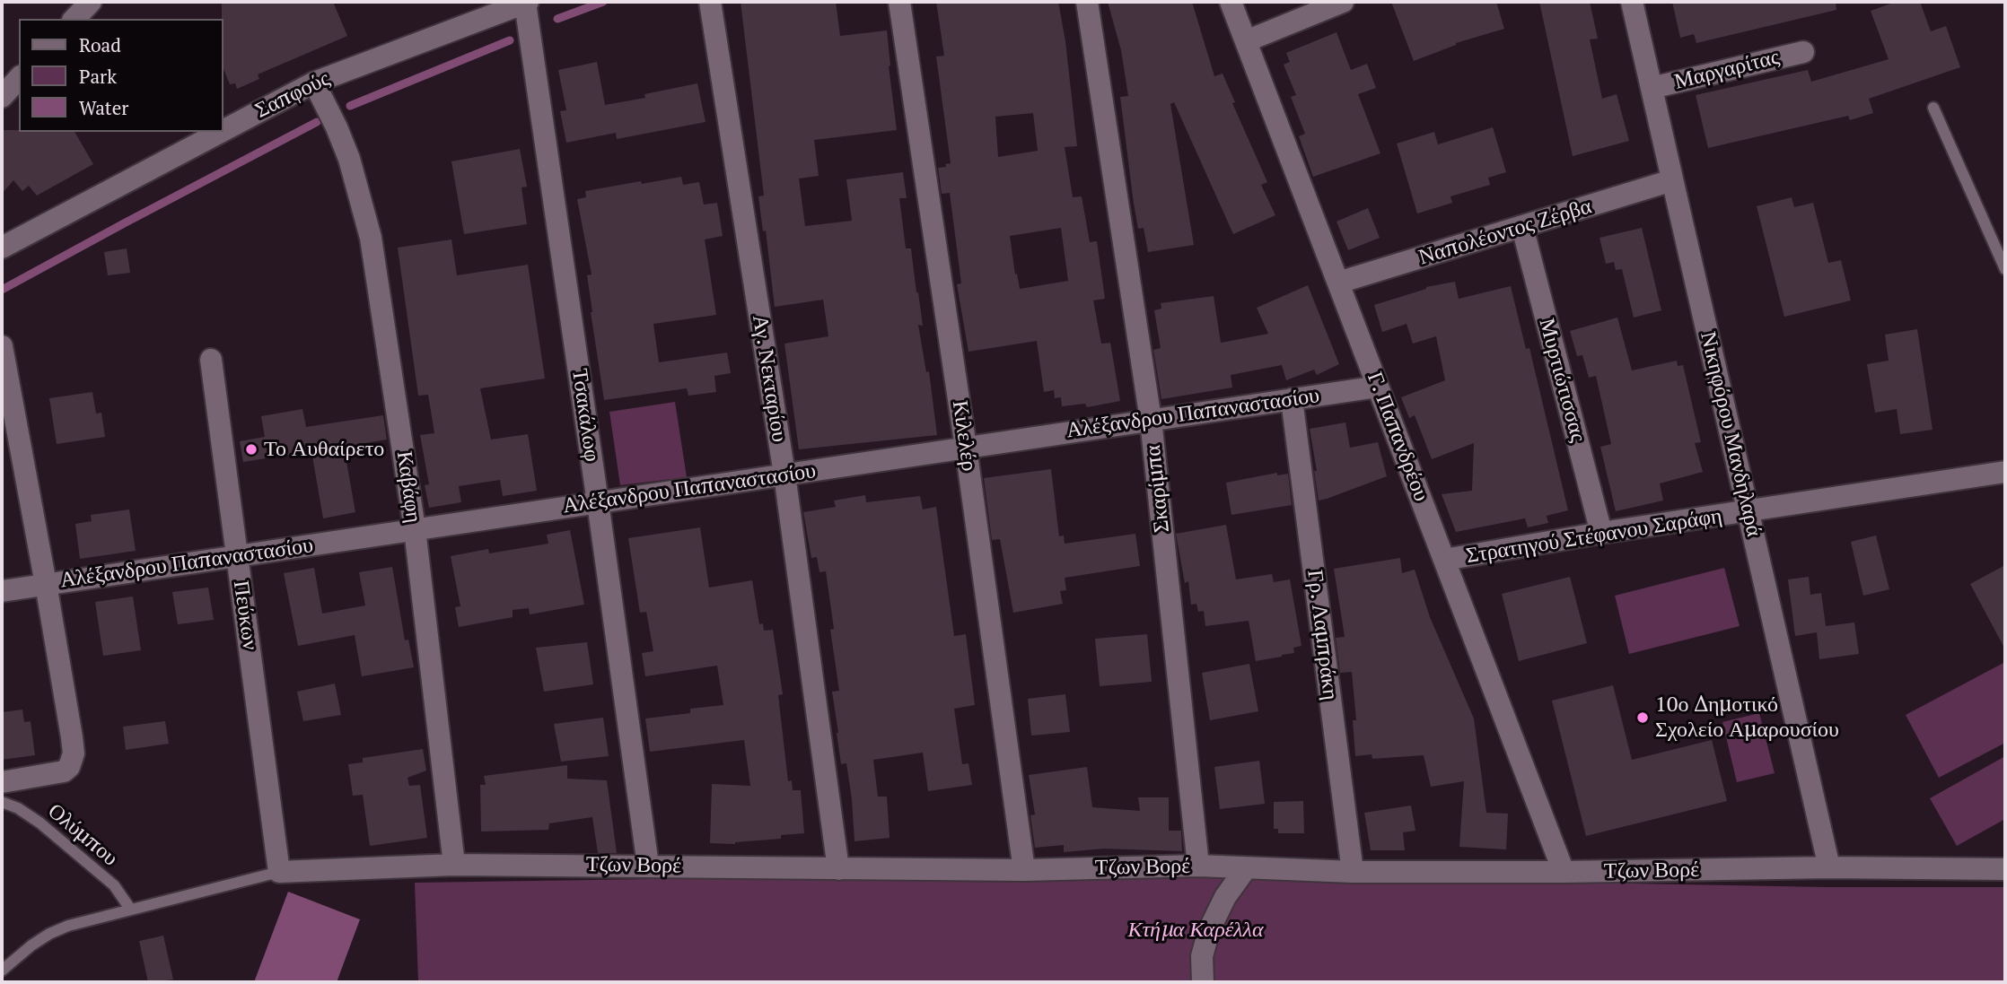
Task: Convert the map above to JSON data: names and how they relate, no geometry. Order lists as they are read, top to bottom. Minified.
{"streets":{"street":["Μαργαρίτας","Σαπφούς","Ναπολέοντος Ζέρβα","Αγ. Νεκταρίου","Μυρτιώτισσας","Αλέξανδρου Παπαναστασίου","Τσακάλωφ","Νικηφόρου Μανδηλαρά","Κιλελέρ","Γ. Παπανδρέου","Καβάφη","Σκαρίμπα","Στρατηγού Στέφανου Σαράφη","Πεύκων","Γρ. Λαμπράκη","Τζων Βορέ"],"lane":["Ολύμπου"]},"crossings":[["Μαργαρίτας","Νικηφόρου Μανδηλαρά"],["Σαπφούς","Τσακάλωφ"],["Σαπφούς","Καβάφη"],["Ναπολέοντος Ζέρβα","Μυρτιώτισσας"],["Ναπολέοντος Ζέρβα","Νικηφόρου Μανδηλαρά"],["Ναπολέοντος Ζέρβα","Γ. Παπανδρέου"],["Αγ. Νεκταρίου","Αλέξανδρου Παπαναστασίου"],["Αγ. Νεκταρίου","Τζων Βορέ"],["Μυρτιώτισσας","Στρατηγού Στέφανου Σαράφη"],["Αλέξανδρου Παπαναστασίου","Τσακάλωφ"],["Αλέξανδρου Παπαναστασίου","Κιλελέρ"],["Αλέξανδρου Παπαναστασίου","Γ. Παπανδρέου"],["Αλέξανδρου Παπαναστασίου","Καβάφη"],["Αλέξανδρου Παπαναστασίου","Σκαρίμπα"],["Αλέξανδρου Παπαναστασίου","Πεύκων"],["Αλέξανδρου Παπαναστασίου","Γρ. Λαμπράκη"],["Τσακάλωφ","Τζων Βορέ"],["Νικηφόρου Μανδηλαρά","Στρατηγού Στέφανου Σαράφη"],["Νικηφόρου Μανδηλαρά","Τζων Βορέ"],["Κιλελέρ","Τζων Βορέ"],["Γ. Παπανδρέου","Στρατηγού Στέφανου Σαράφη"],["Γ. Παπανδρέου","Τζων Βορέ"],["Καβάφη","Τζων Βορέ"],["Σκαρίμπα","Τζων Βορέ"],["Πεύκων","Τζων Βορέ"],["Γρ. Λαμπράκη","Τζων Βορέ"]],"parks":["Κτήμα Καρέλλα"],"places":["Το Αυθαίρετο","10ο Δημοτικό Σχολείο Αμαρουσίου"],"legend":["Road","Park","Water"]}
